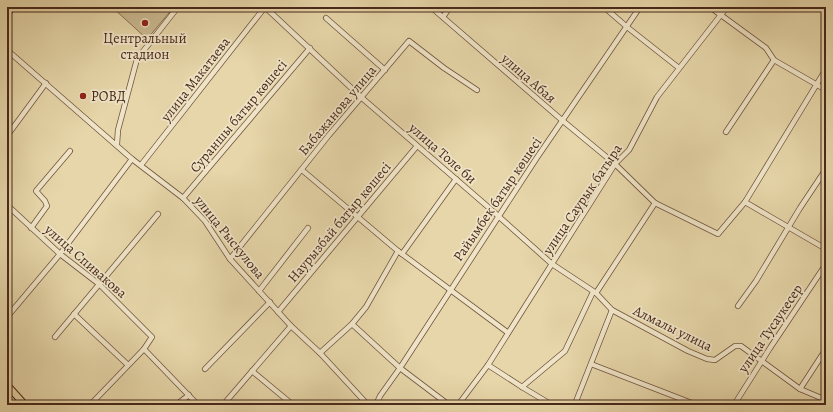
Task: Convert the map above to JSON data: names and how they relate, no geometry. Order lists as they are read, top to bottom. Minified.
{"streets":{"street":["улица Абая","улица Макатаева","Бабажанова улица","Сураншы батыр көшесі","улица Толе би","Райымбек батыр көшесі","улица Саурык батыра","Наурызбай батыр көшесі","улица Рыскулова","улица Спивакова","Алмалы улица","улица Тусаукесер"]},"crossings":[["улица Абая","Райымбек батыр көшесі"],["улица Абая","улица Саурык батыра"],["улица Макатаева","улица Толе би"],["улица Макатаева","улица Рыскулова"],["Бабажанова улица","улица Толе би"],["Бабажанова улица","улица Рыскулова"],["Сураншы батыр көшесі","улица Толе би"],["Сураншы батыр көшесі","улица Рыскулова"],["улица Толе би","Райымбек батыр көшесі"],["улица Толе би","улица Саурык батыра"],["улица Толе би","Наурызбай батыр көшесі"],["улица Толе би","Алмалы улица"],["Наурызбай батыр көшесі","улица Рыскулова"],["Алмалы улица","улица Тусаукесер"]],"places":["Центральный стадион","РОВД"]}
